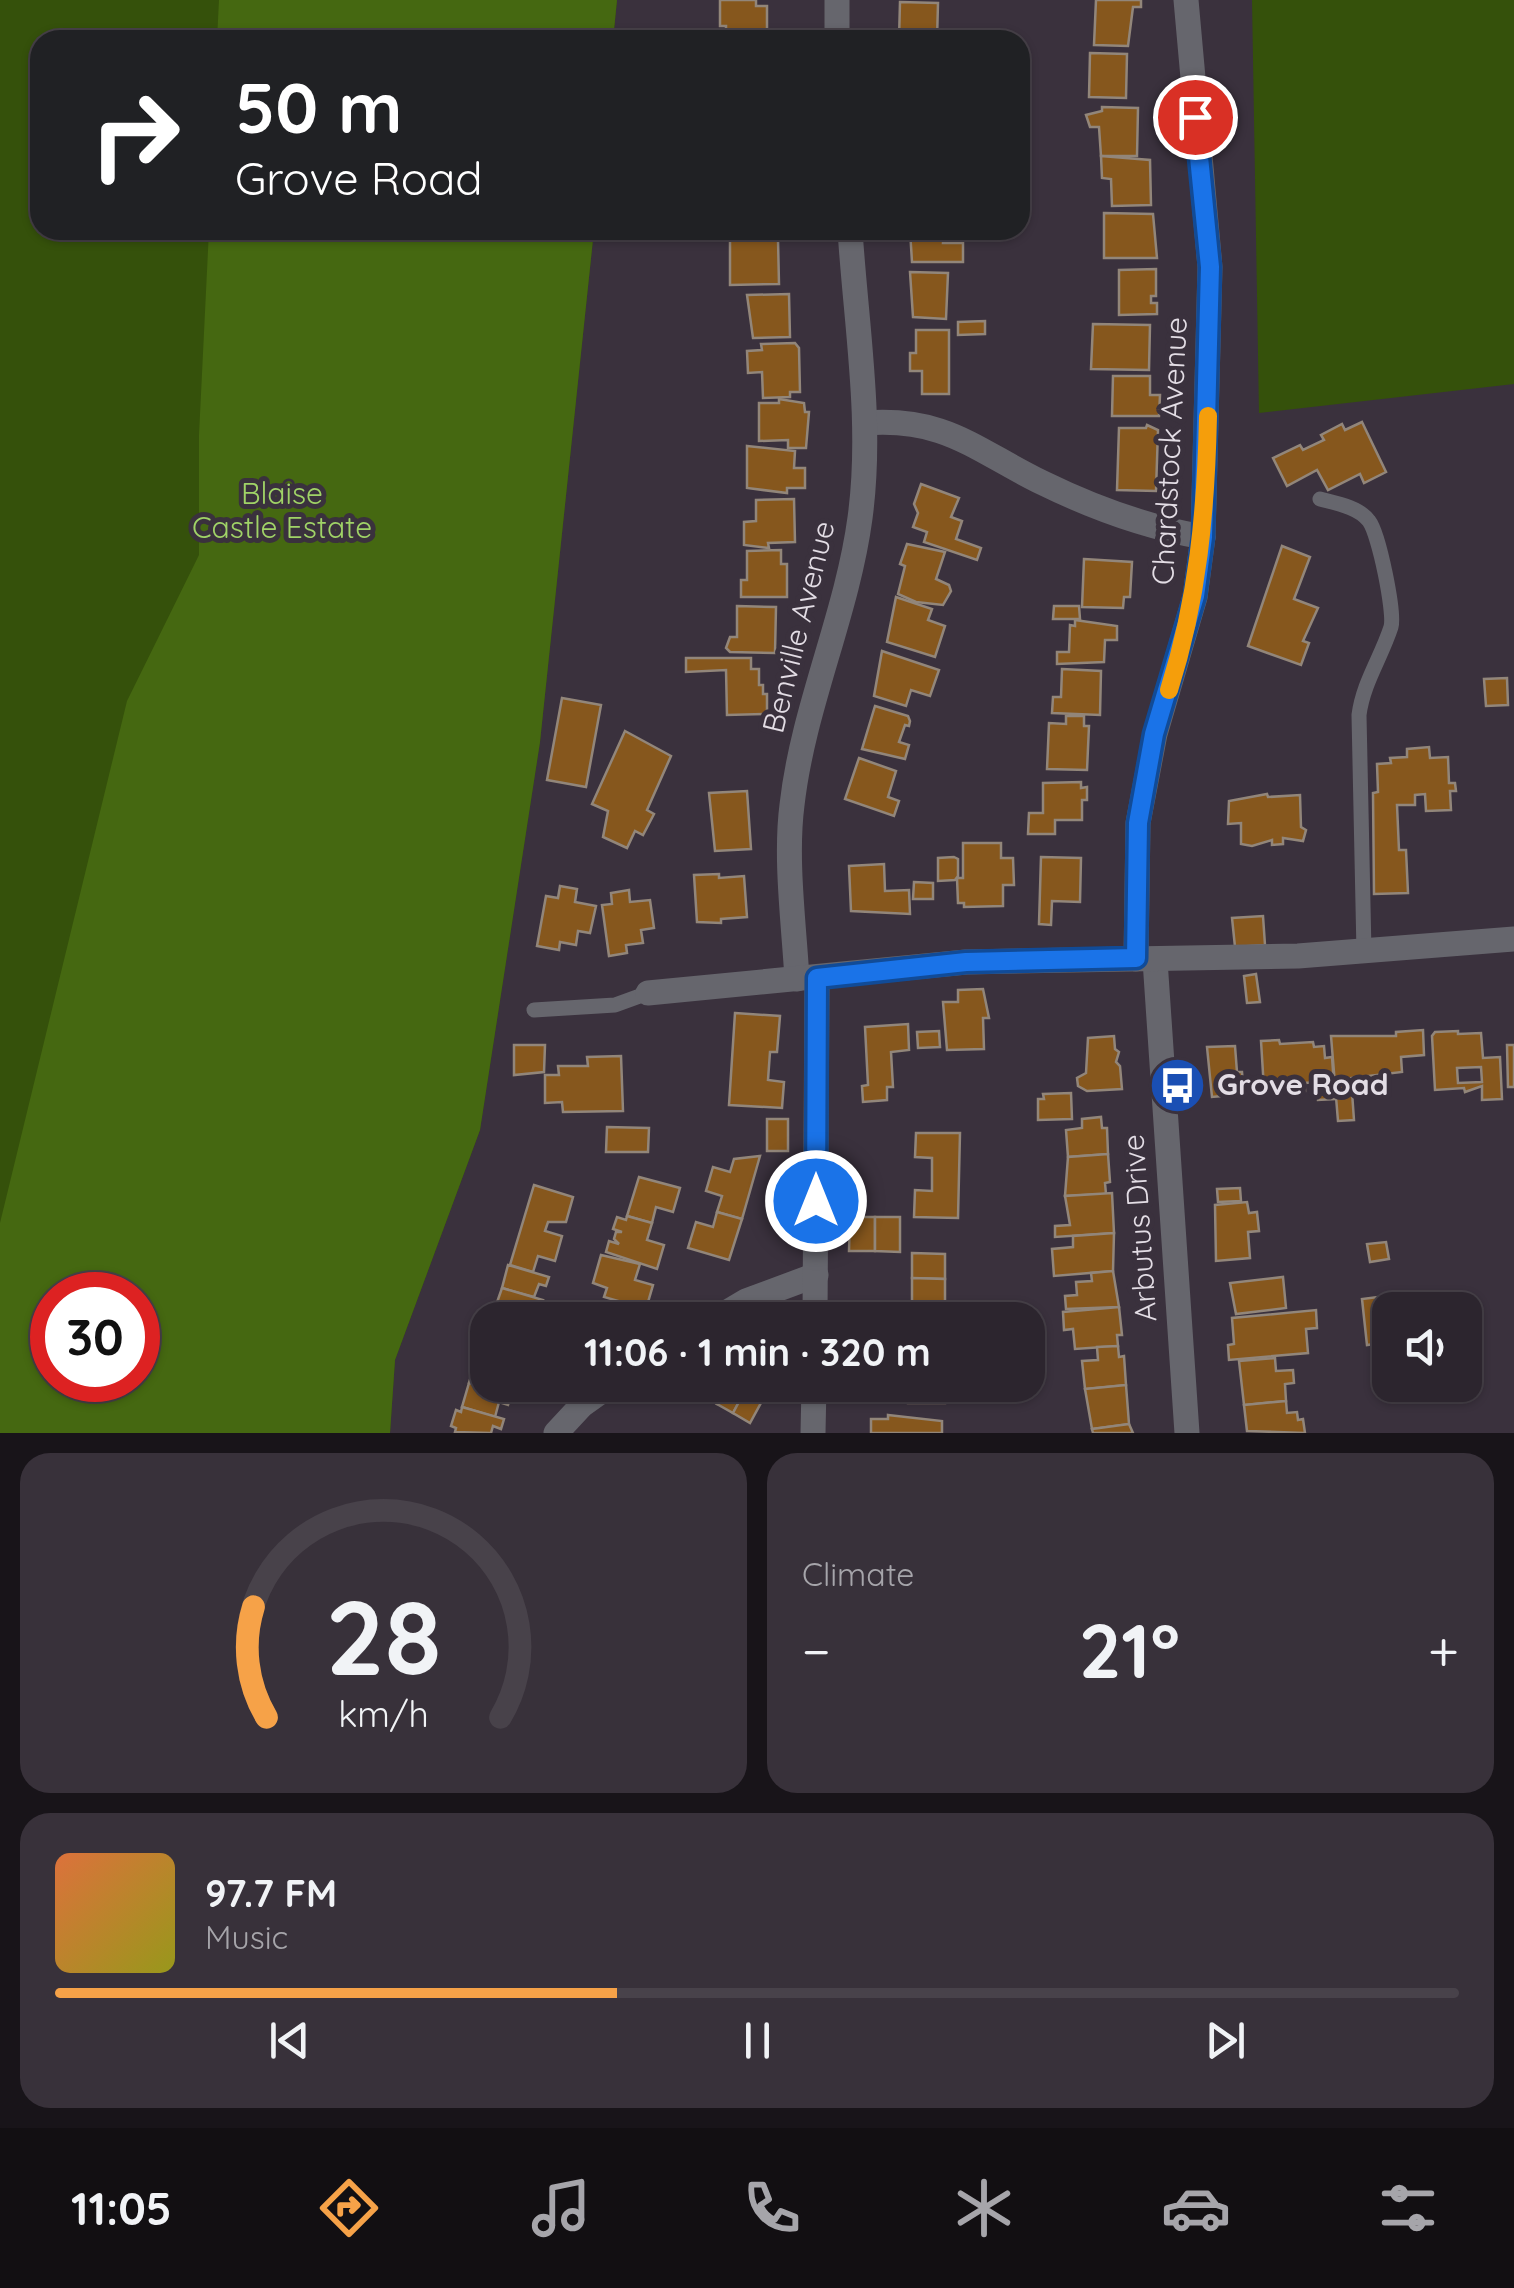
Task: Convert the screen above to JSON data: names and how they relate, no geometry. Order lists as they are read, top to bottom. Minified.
{"streets":{"street":["Chardstock Avenue","Benville Avenue","Arbutus Drive"]},"crossings":[["Chardstock Avenue","Arbutus Drive"]],"parks":["Blaise Castle Estate"],"places":{"bus stop":["Grove Road"]},"page":{"turn":["50 m","Grove Road"],"limit":"30","trip":"11:06 · 1 min · 320 m","tile":"Climate","heat":["−","21°","+"],"song":["97.7 FM","Music"],"tabs":"11:05","gauge":["28","km/h"]}}
